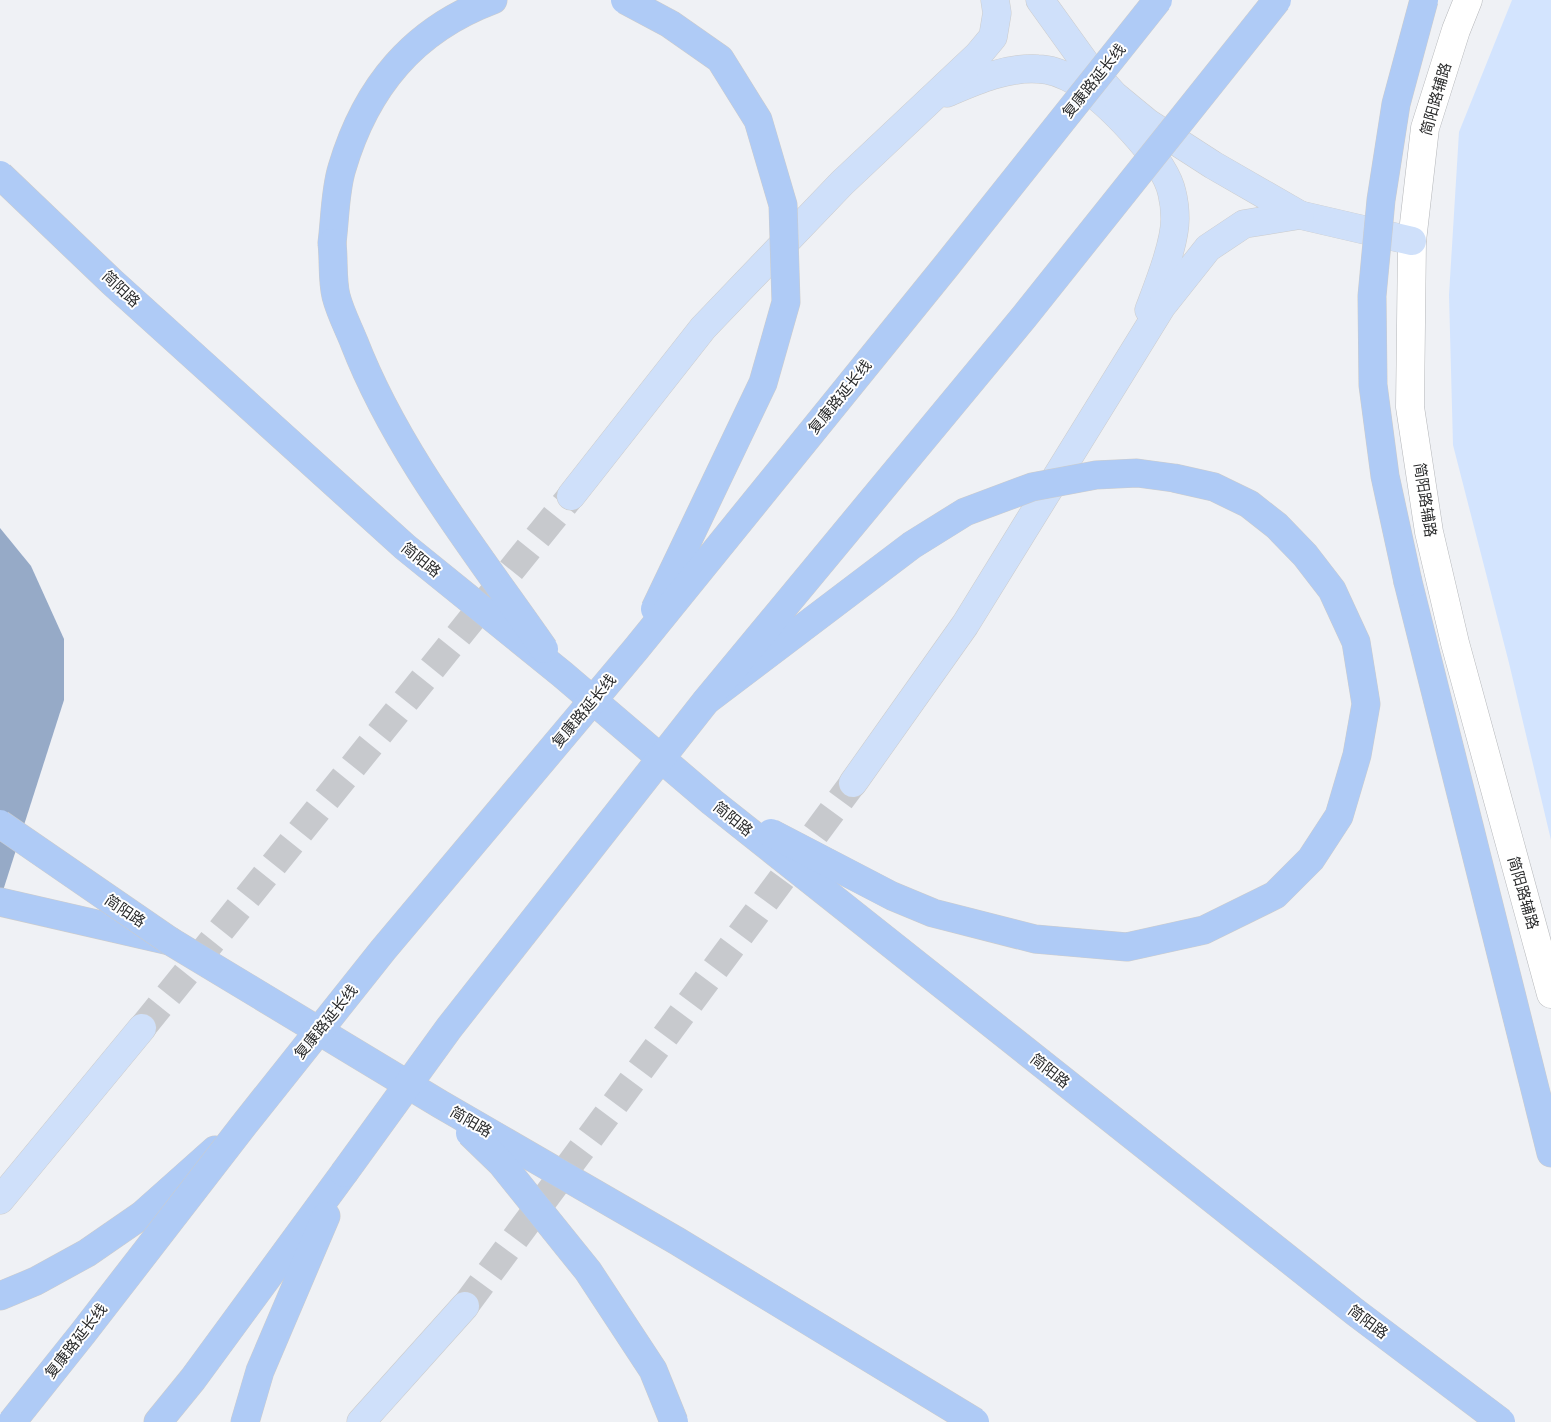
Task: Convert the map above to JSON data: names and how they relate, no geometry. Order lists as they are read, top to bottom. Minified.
{"streets":{"highway":["复康路延长线","简阳路"],"street":["简阳路辅路"]}}
